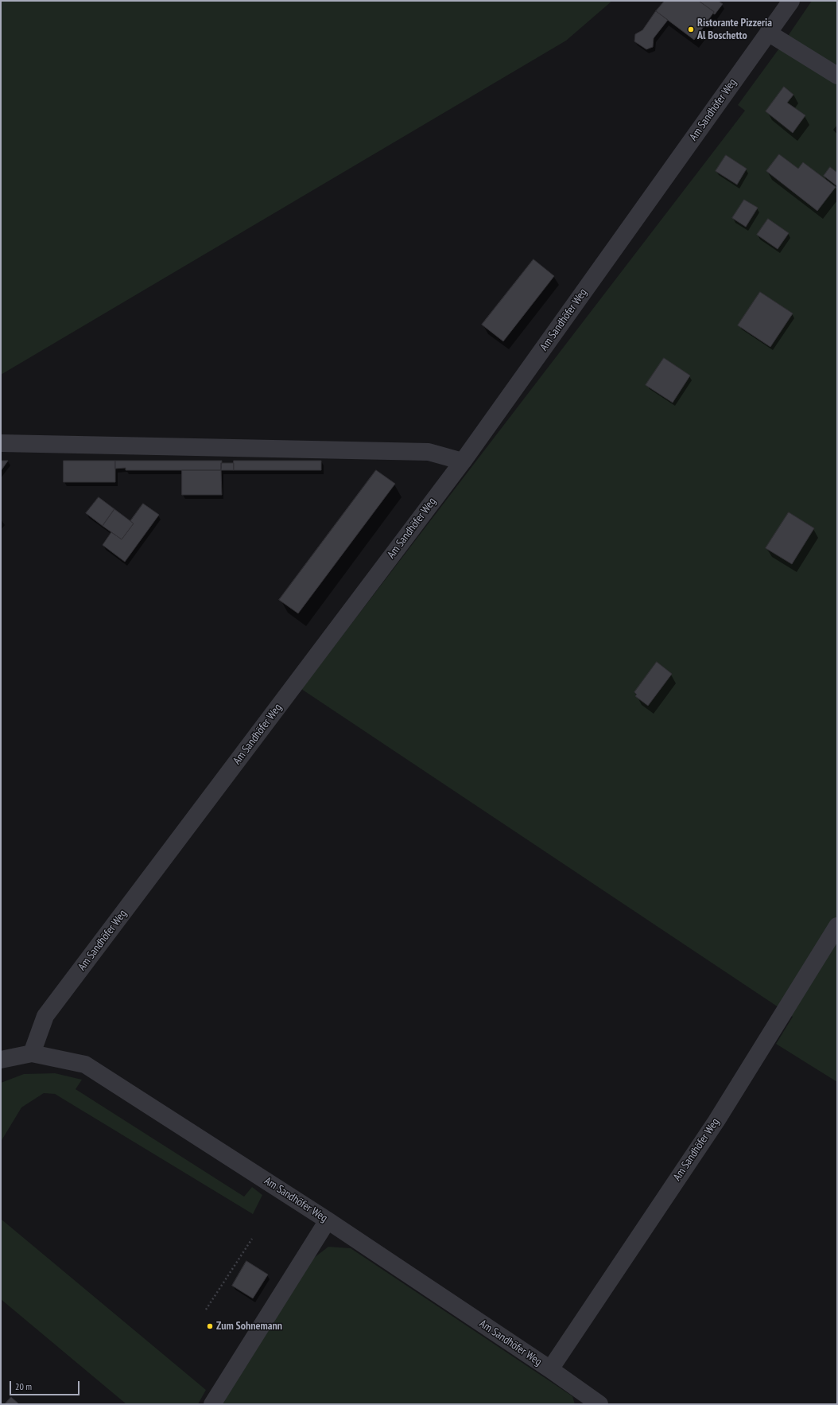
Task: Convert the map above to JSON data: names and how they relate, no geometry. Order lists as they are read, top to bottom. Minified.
{"streets":{"street":["Am Sandhöfer Weg"]},"places":["Ristorante Pizzeria Al Boschetto","Zum Sohnemann"],"scale_bar":"20 m"}
